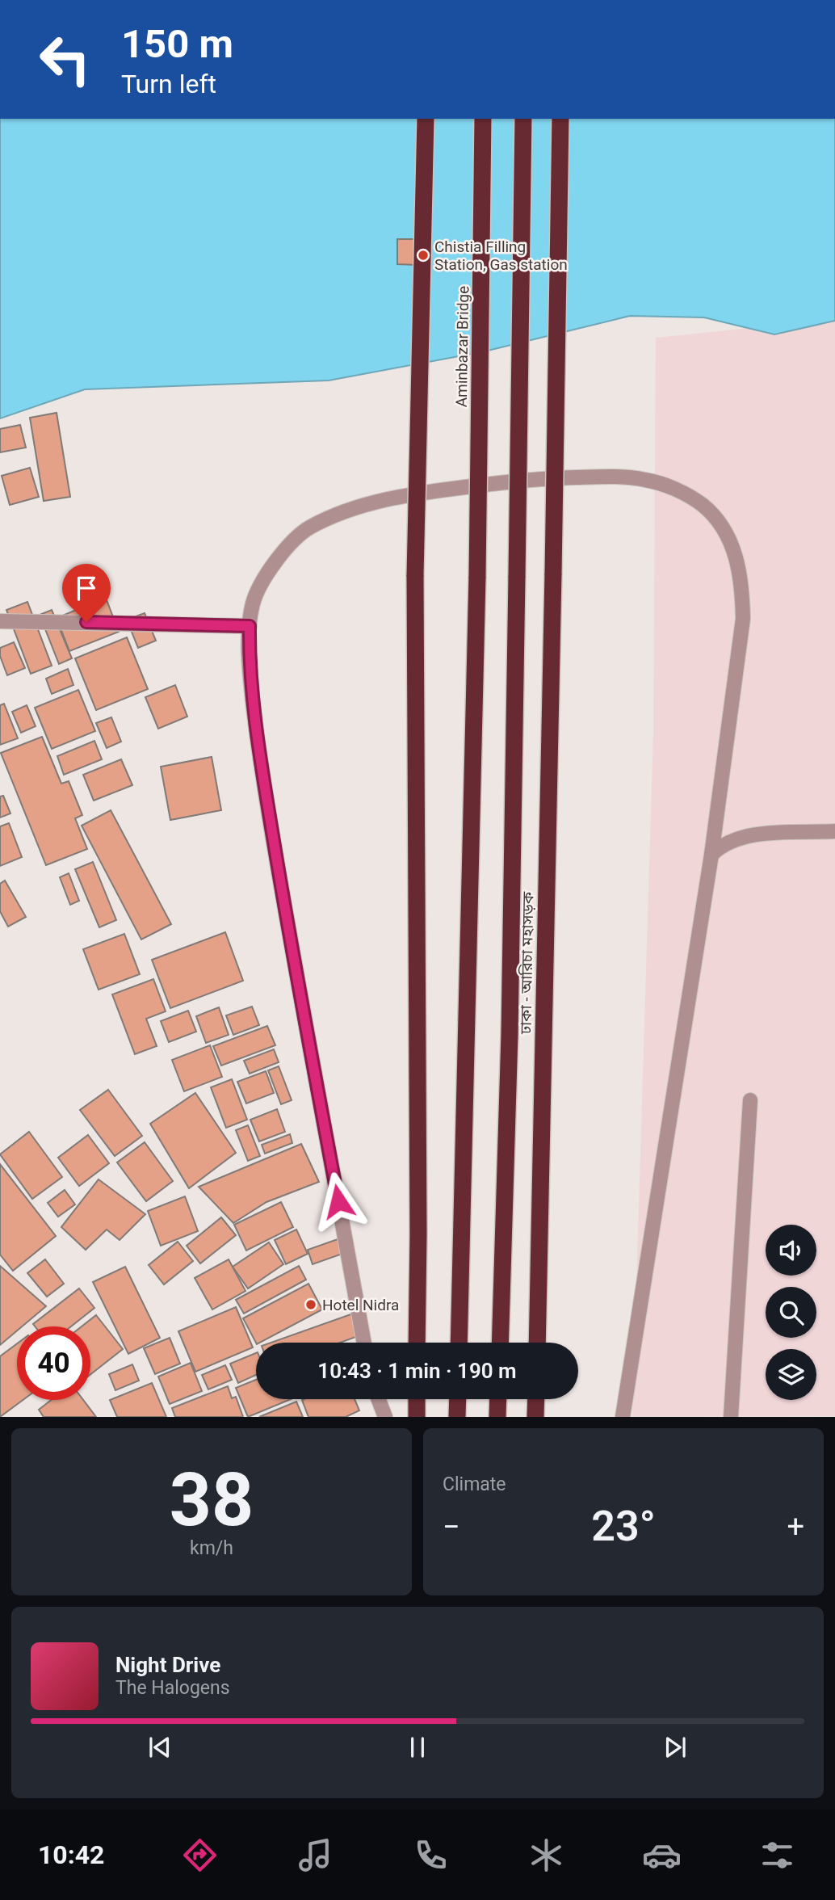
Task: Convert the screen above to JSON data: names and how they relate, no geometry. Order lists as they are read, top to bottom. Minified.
{"streets":{"highway":["Aminbazar Bridge","ঢাকা - আরিচা মহাসড়ক"]},"places":["Chistia Filling Station, Gas station","Hotel Nidra"],"page":{"turn":["150 m","Turn left"],"limit":"40","trip":"10:43 · 1 min · 190 m","tile":[["38","km/h"],"Climate"],"heat":["−","23°","+"],"song":["Night Drive","The Halogens"],"tabs":"10:42"}}
